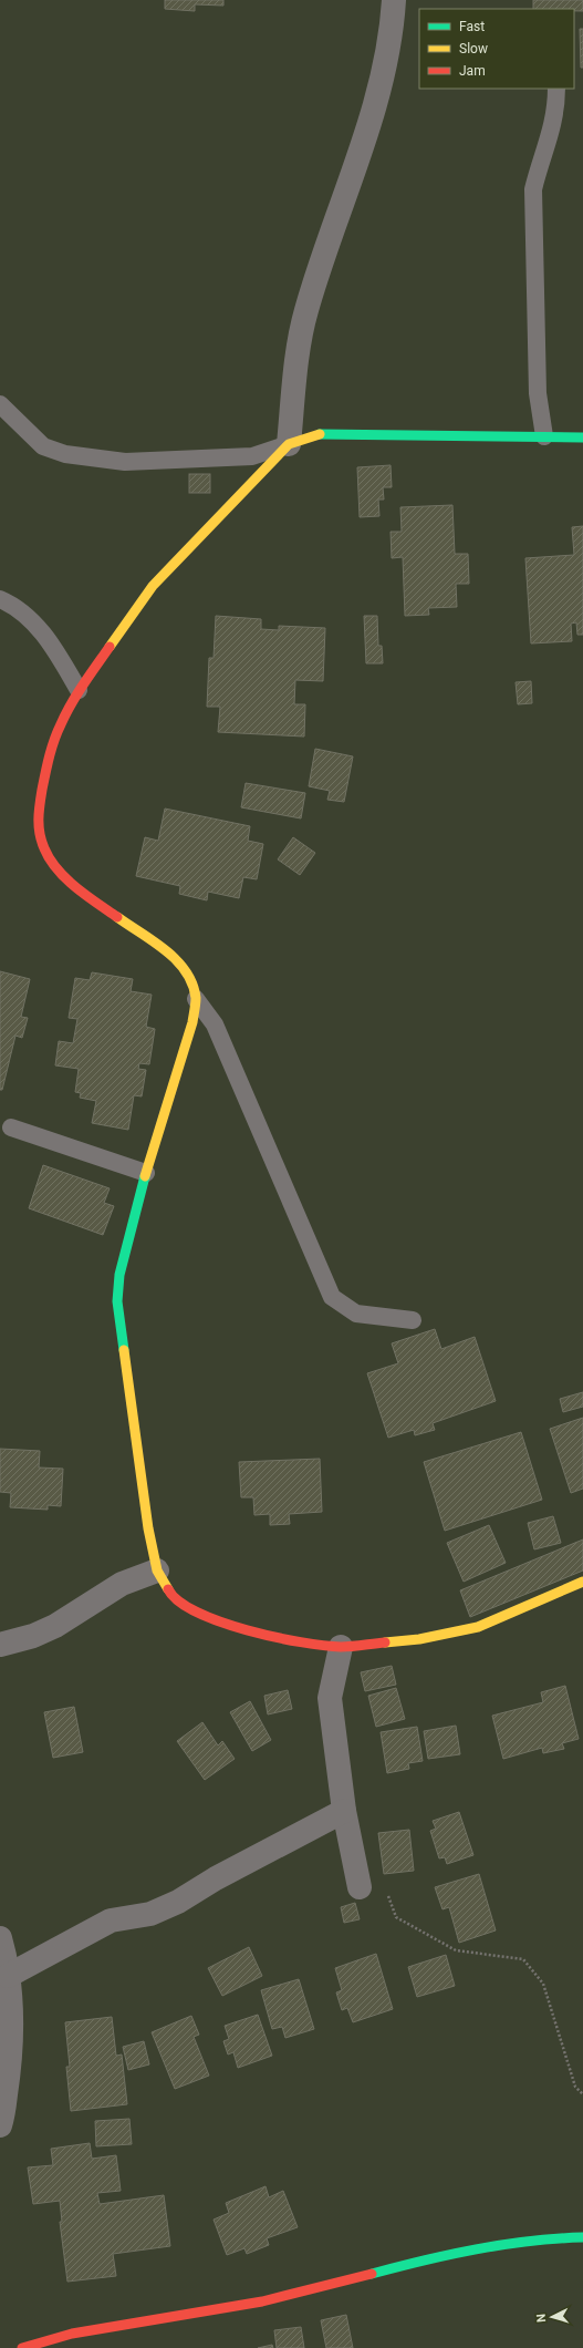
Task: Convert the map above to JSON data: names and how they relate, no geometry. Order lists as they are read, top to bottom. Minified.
{"legend":["Fast","Slow","Jam"],"north":"left"}
